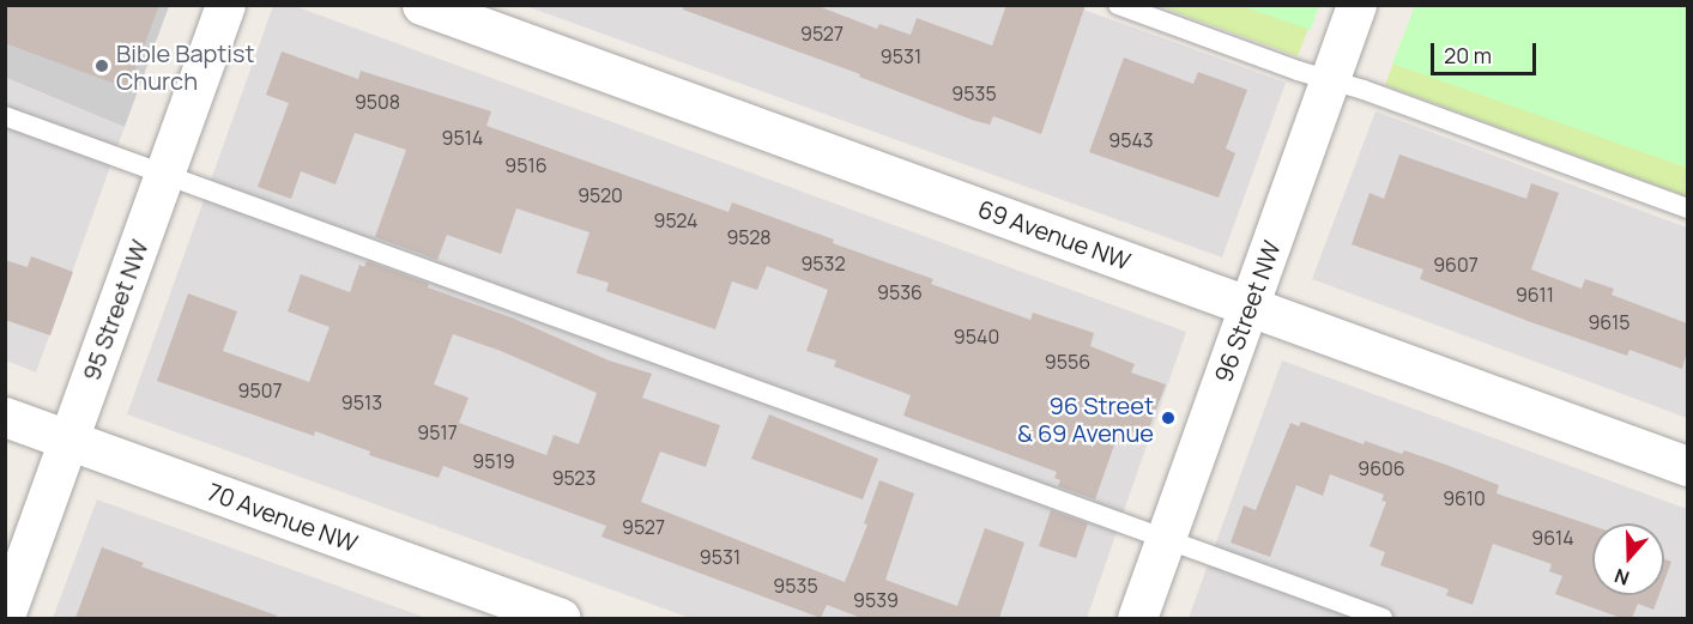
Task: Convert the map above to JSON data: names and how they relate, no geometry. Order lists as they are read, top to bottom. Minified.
{"streets":{"street":["69 Avenue NW","95 Street NW","96 Street NW","70 Avenue NW"]},"crossings":[["69 Avenue NW","96 Street NW"],["95 Street NW","70 Avenue NW"]],"places":["Bible Baptist Church","96 Street & 69 Avenue"],"house_numbers":["9527","9531","9535","9508","9514","9543","9516","9520","9524","9528","9532","9607","9536","9611","9615","9540","9556","9507","9513","9517","9519","9606","9523","9610","9527","9614","9531","9535","9539"],"scale_bar":"20 m","north":"bottom"}
